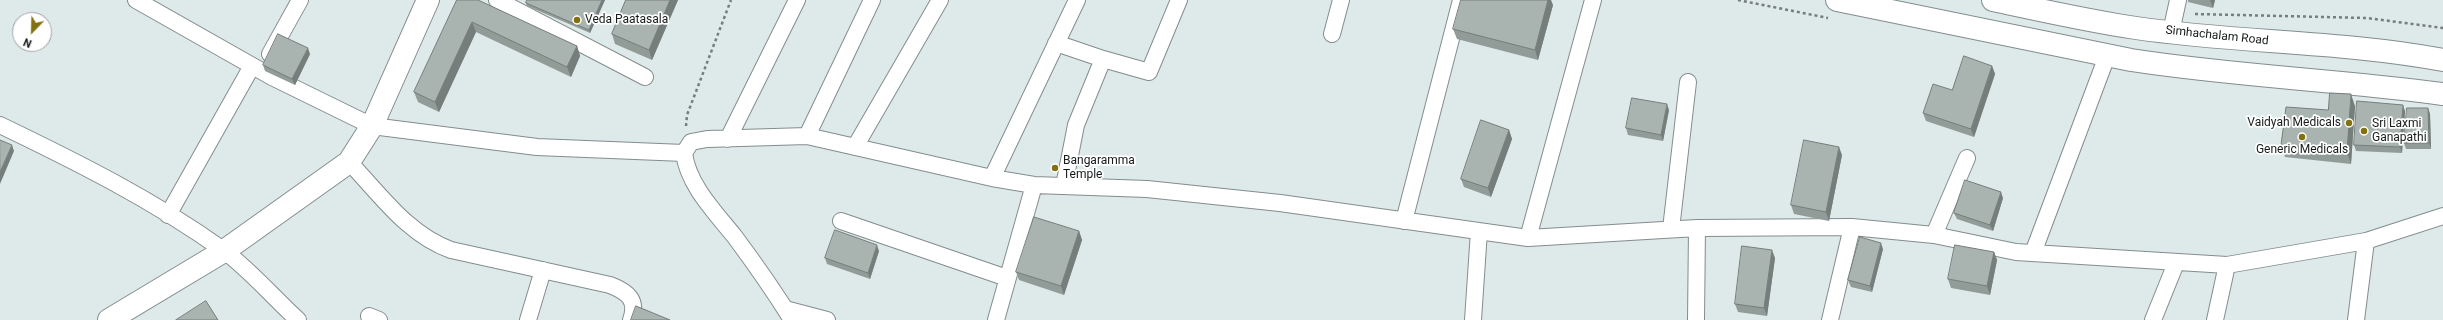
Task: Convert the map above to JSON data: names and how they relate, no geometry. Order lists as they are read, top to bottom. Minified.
{"streets":{"main road":["Simhachalam Road"]},"places":["Veda Paatasala","Vaidyah Medicals","Sri Laxmi Ganapathi","Generic Medicals","Bangaramma Temple"],"north":"bottom left"}
